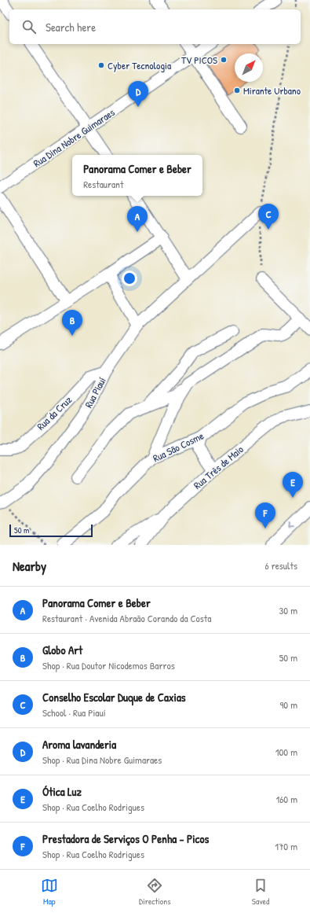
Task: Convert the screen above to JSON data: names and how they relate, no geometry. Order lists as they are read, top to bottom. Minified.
{"streets":{"street":["Rua Dina Nobre Guimaraes","Rua Piauí","Rua da Cruz","Rua São Cosme","Rua Três de Maio"]},"crossings":[["Rua Piauí","Rua da Cruz"]],"places":["TV PICOS","Cyber Tecnologia","Mirante Urbano"],"scale_bar":"50 m","north":"top right","page":{"search":"Search here","pins":["D","C","A","B","E","F"],"popup":["Panorama Comer e Beber","Restaurant"],"scale":"50 m","heading":["Nearby","6 results"],"list":[{"mark":"A","name":"Panorama Comer e Beber","note":"Restaurant · Avenida Abraão Corando da Costa","value":"30 m"},{"mark":"B","name":"Globo Art","note":"Shop · Rua Doutor Nicodemos Barros","value":"50 m"},{"mark":"C","name":"Conselho Escolar Duque de Caxias","note":"School · Rua Piauí","value":"90 m"},{"mark":"D","name":"Aroma lavanderia","note":"Shop · Rua Dina Nobre Guimaraes","value":"100 m"},{"mark":"E","name":"Ótica Luz","note":"Shop · Rua Coelho Rodrigues","value":"160 m"},{"mark":"F","name":"Prestadora de Serviços O Penha - Picos","note":"Shop · Rua Coelho Rodrigues","value":"170 m"}],"nav":["Map","Directions","Saved"]}}
